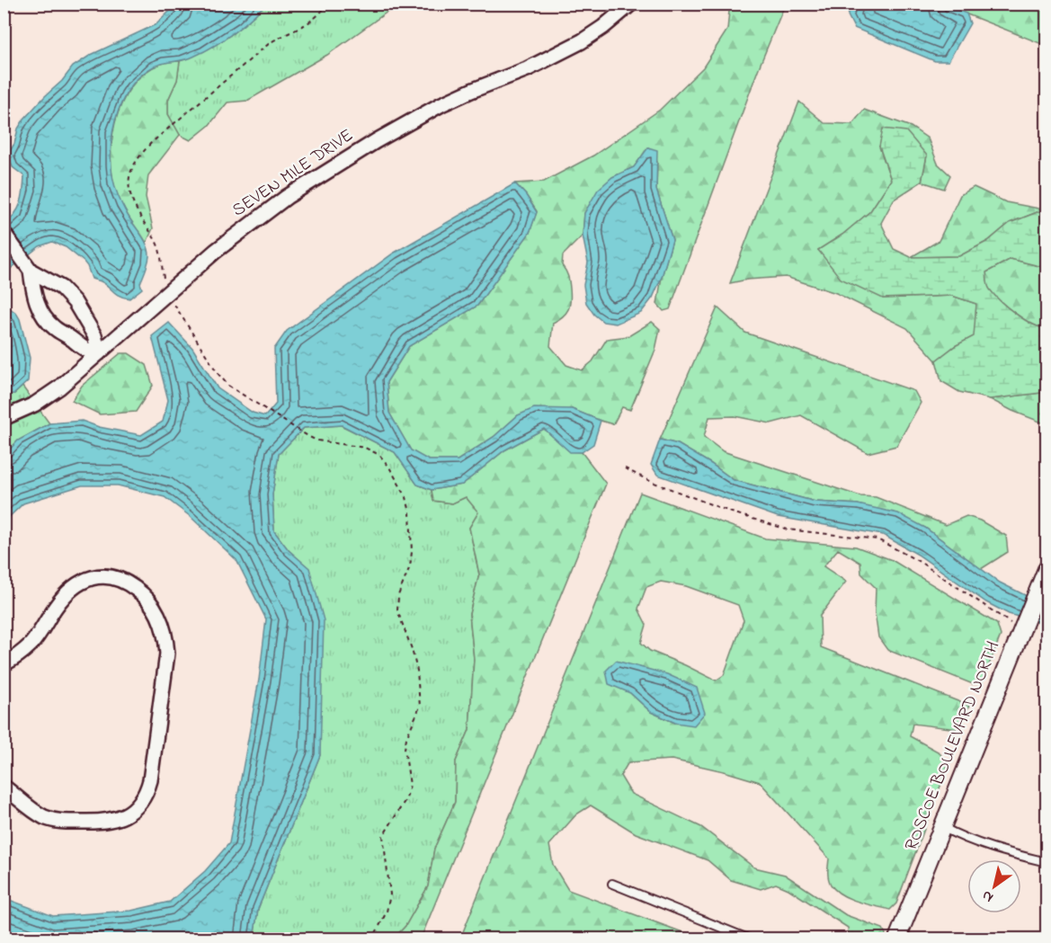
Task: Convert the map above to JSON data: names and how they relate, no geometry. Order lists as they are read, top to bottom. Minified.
{"streets":{"street":["SEVEN MILE DRIVE","ROSCOE BOULEVARD NORTH"]},"north":"bottom left"}
